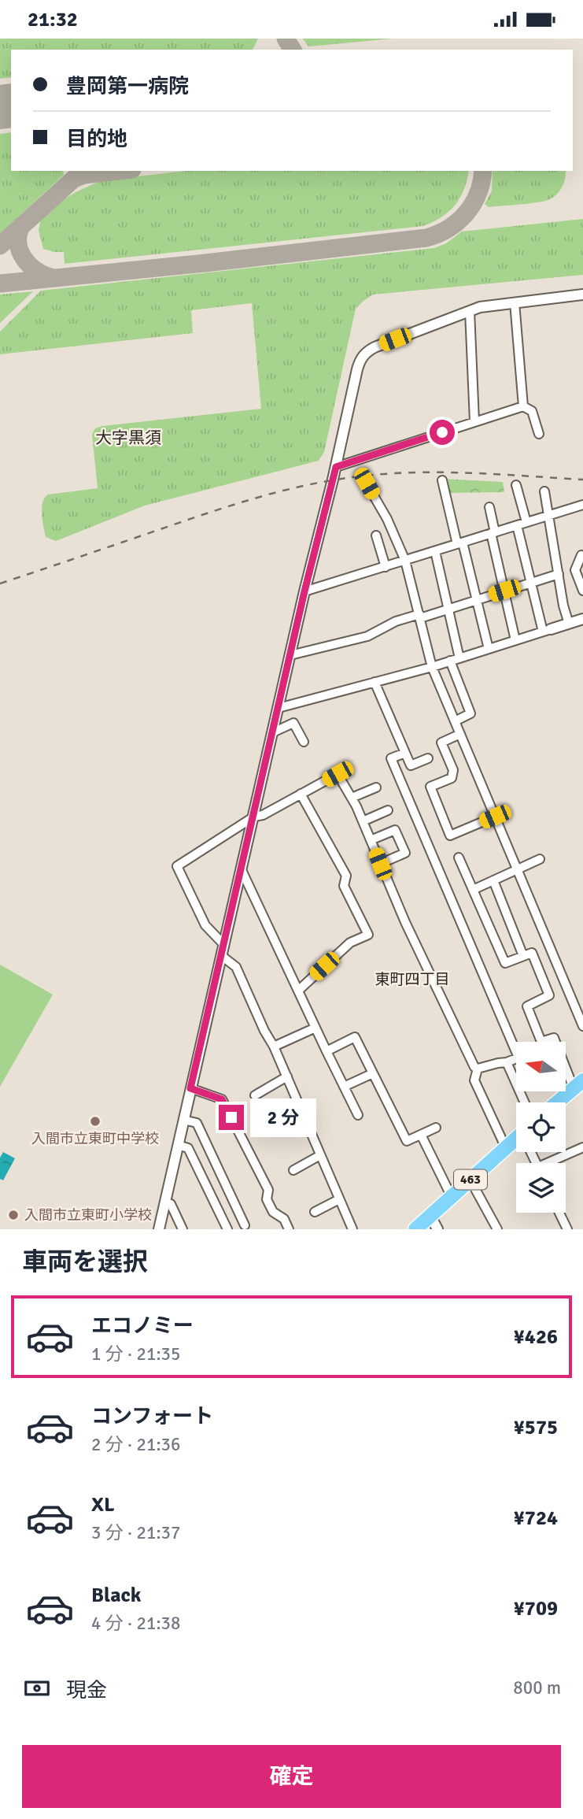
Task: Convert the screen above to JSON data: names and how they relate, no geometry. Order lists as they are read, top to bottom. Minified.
{"streets":{"highway":["463"]},"districts":["大字黒須","東町四丁目"],"places":["入間市立東町中学校","入間市立東町小学校"],"north":"left","page":{"status":"21:32","banner":["豊岡第一病院","目的地"],"bubble":"2 分","heading":"車両を選択","list":[{"name":"エコノミー","note":"1 分 · 21:35","value":"¥426"},{"name":"コンフォート","note":"2 分 · 21:36","value":"¥575"},{"name":"XL","note":"3 分 · 21:37","value":"¥724"},{"name":"Black","note":"4 分 · 21:38","value":"¥709"}],"pay":["現金","800 m"],"buttons":"確定"}}
